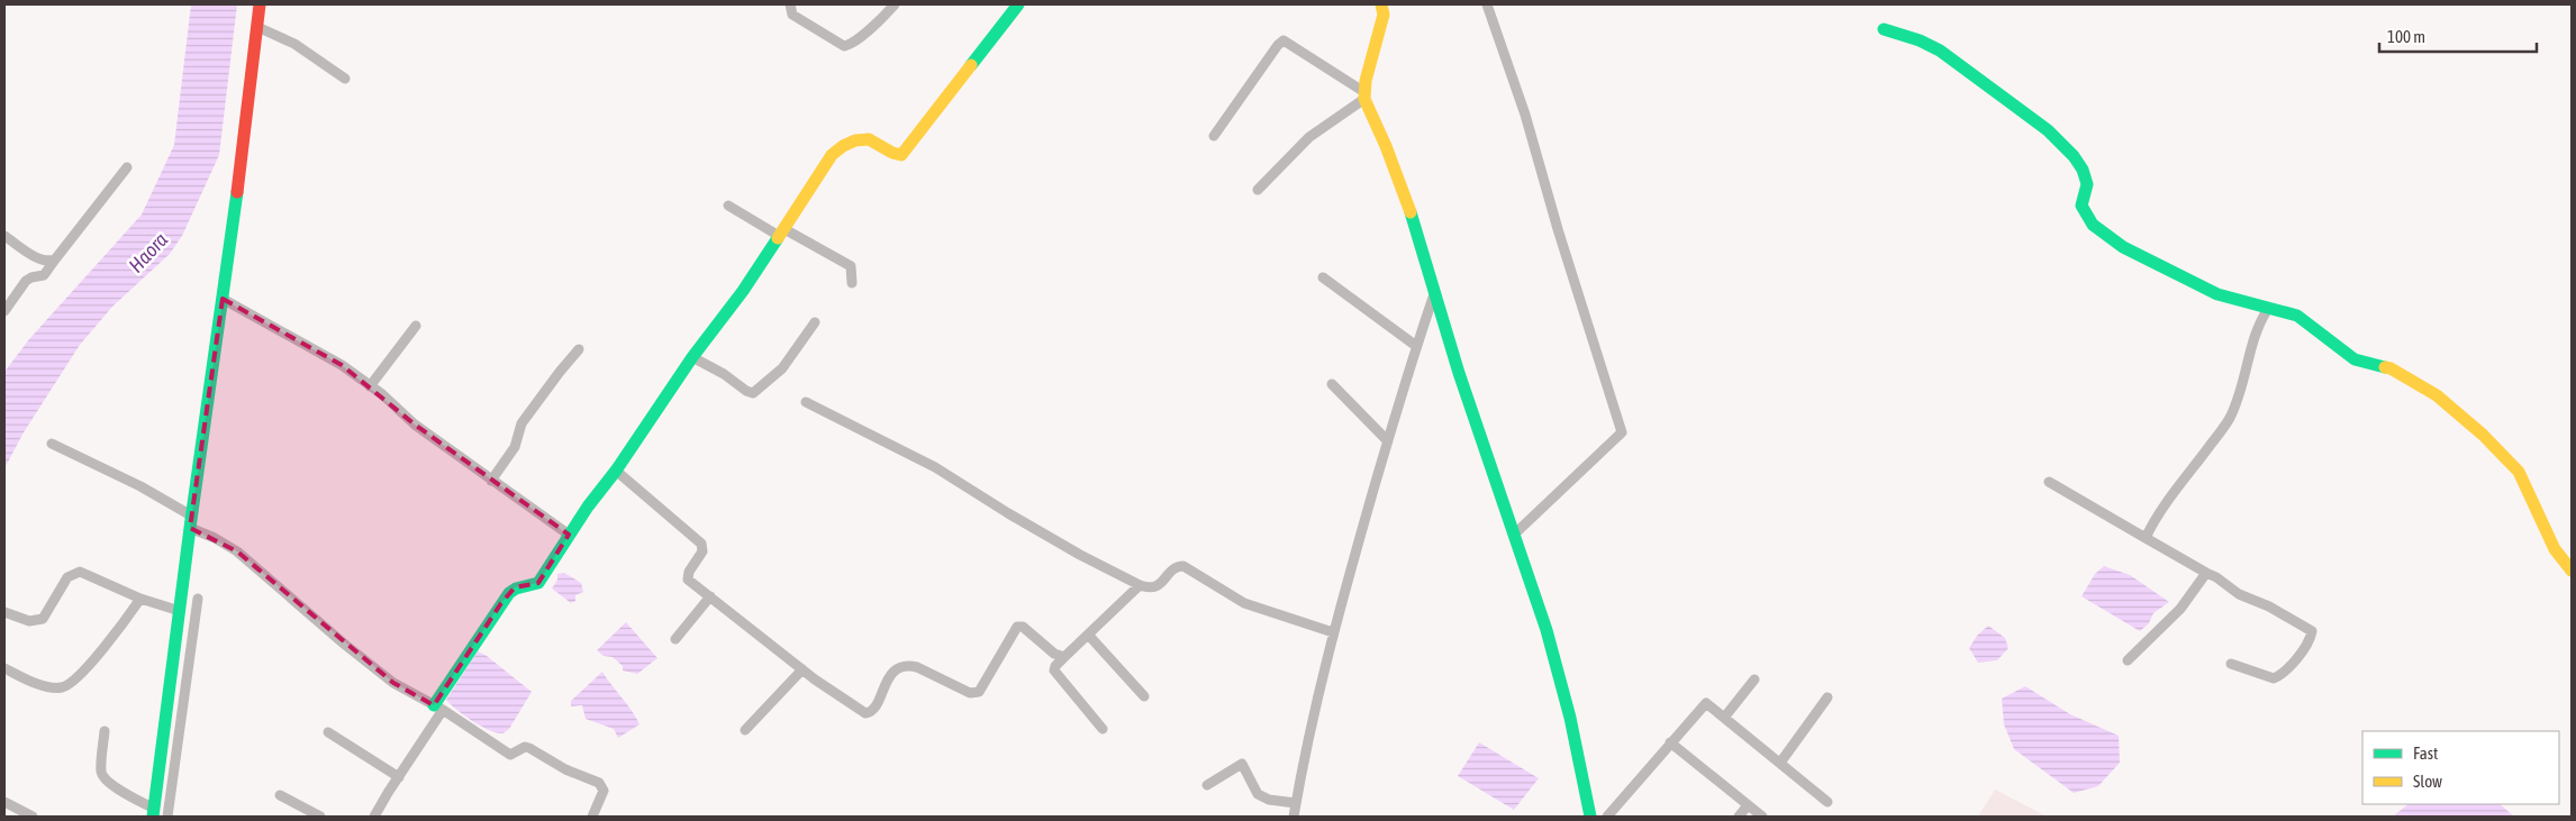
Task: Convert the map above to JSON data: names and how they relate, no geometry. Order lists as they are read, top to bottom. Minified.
{"water":["Haora"],"legend":["Fast","Slow"],"scale_bar":"100 m"}
